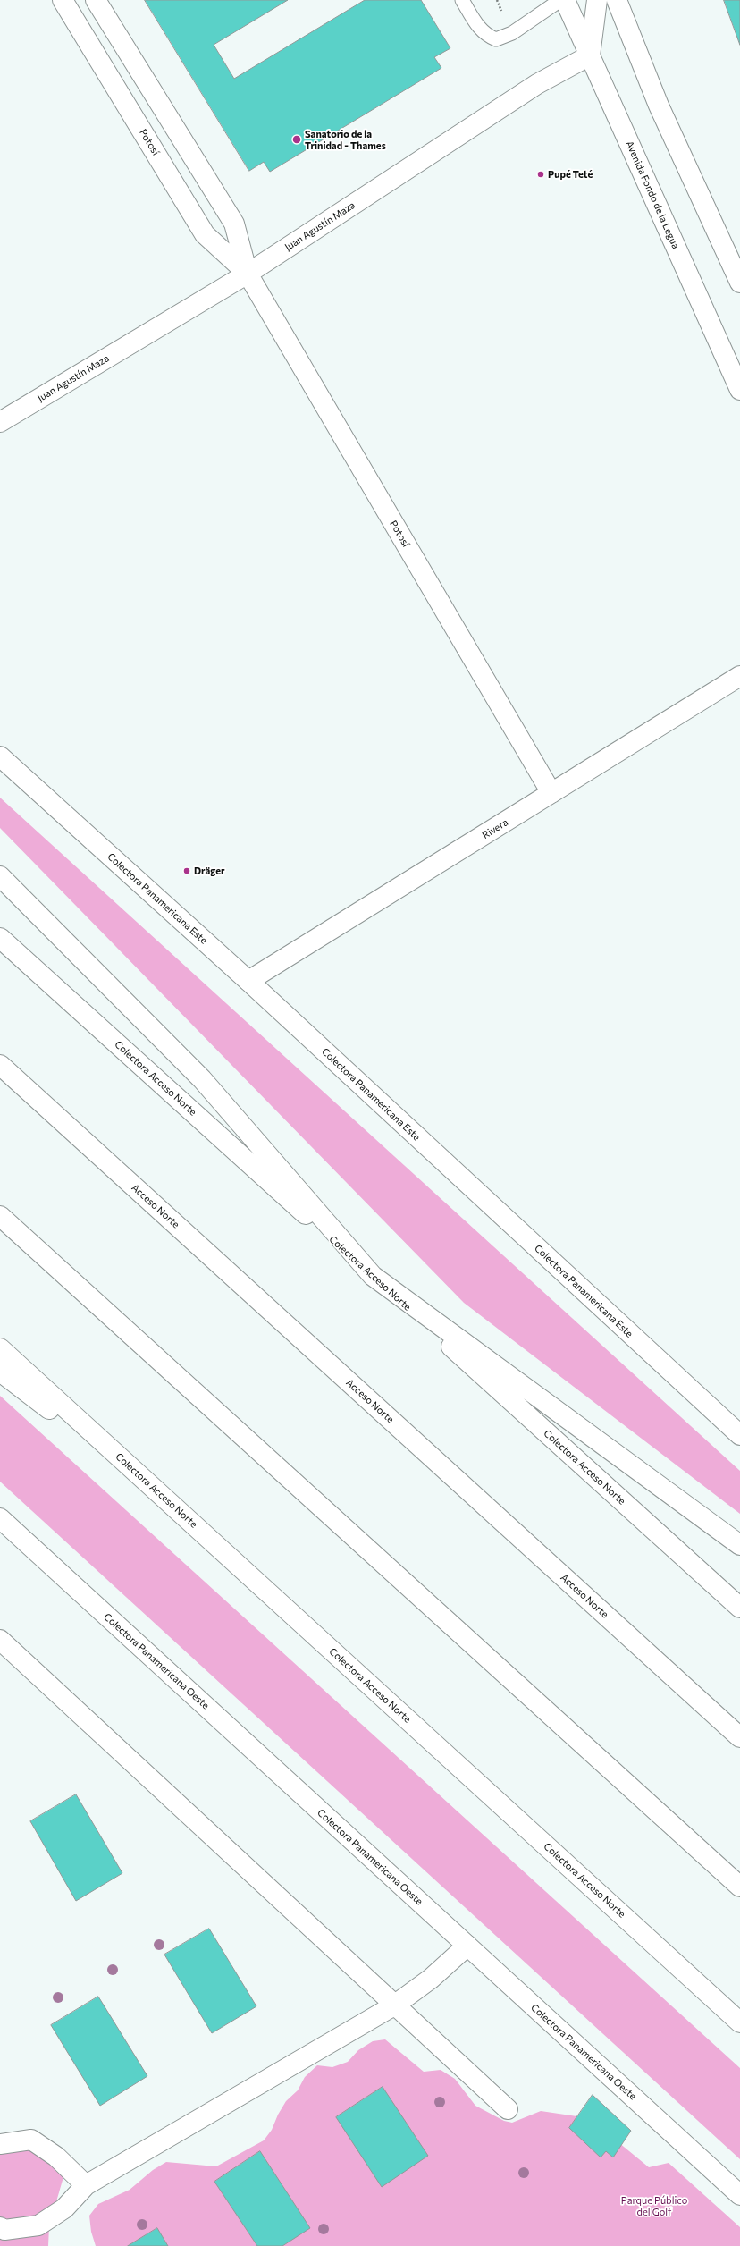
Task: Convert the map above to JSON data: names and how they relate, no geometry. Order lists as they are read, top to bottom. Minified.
{"streets":{"main road":["Potosí","Avenida Fondo de la Legua","Juan Agustín Maza","Rivera","Colectora Panamericana Este","Colectora Acceso Norte","Acceso Norte","Colectora Panamericana Oeste"]},"crossings":[["Potosí","Juan Agustín Maza"],["Potosí","Rivera"],["Avenida Fondo de la Legua","Juan Agustín Maza"],["Rivera","Colectora Panamericana Este"]],"parks":["Parque Público del Golf"],"places":["Sanatorio de la Trinidad - Thames","Pupé Teté","Dräger"]}
